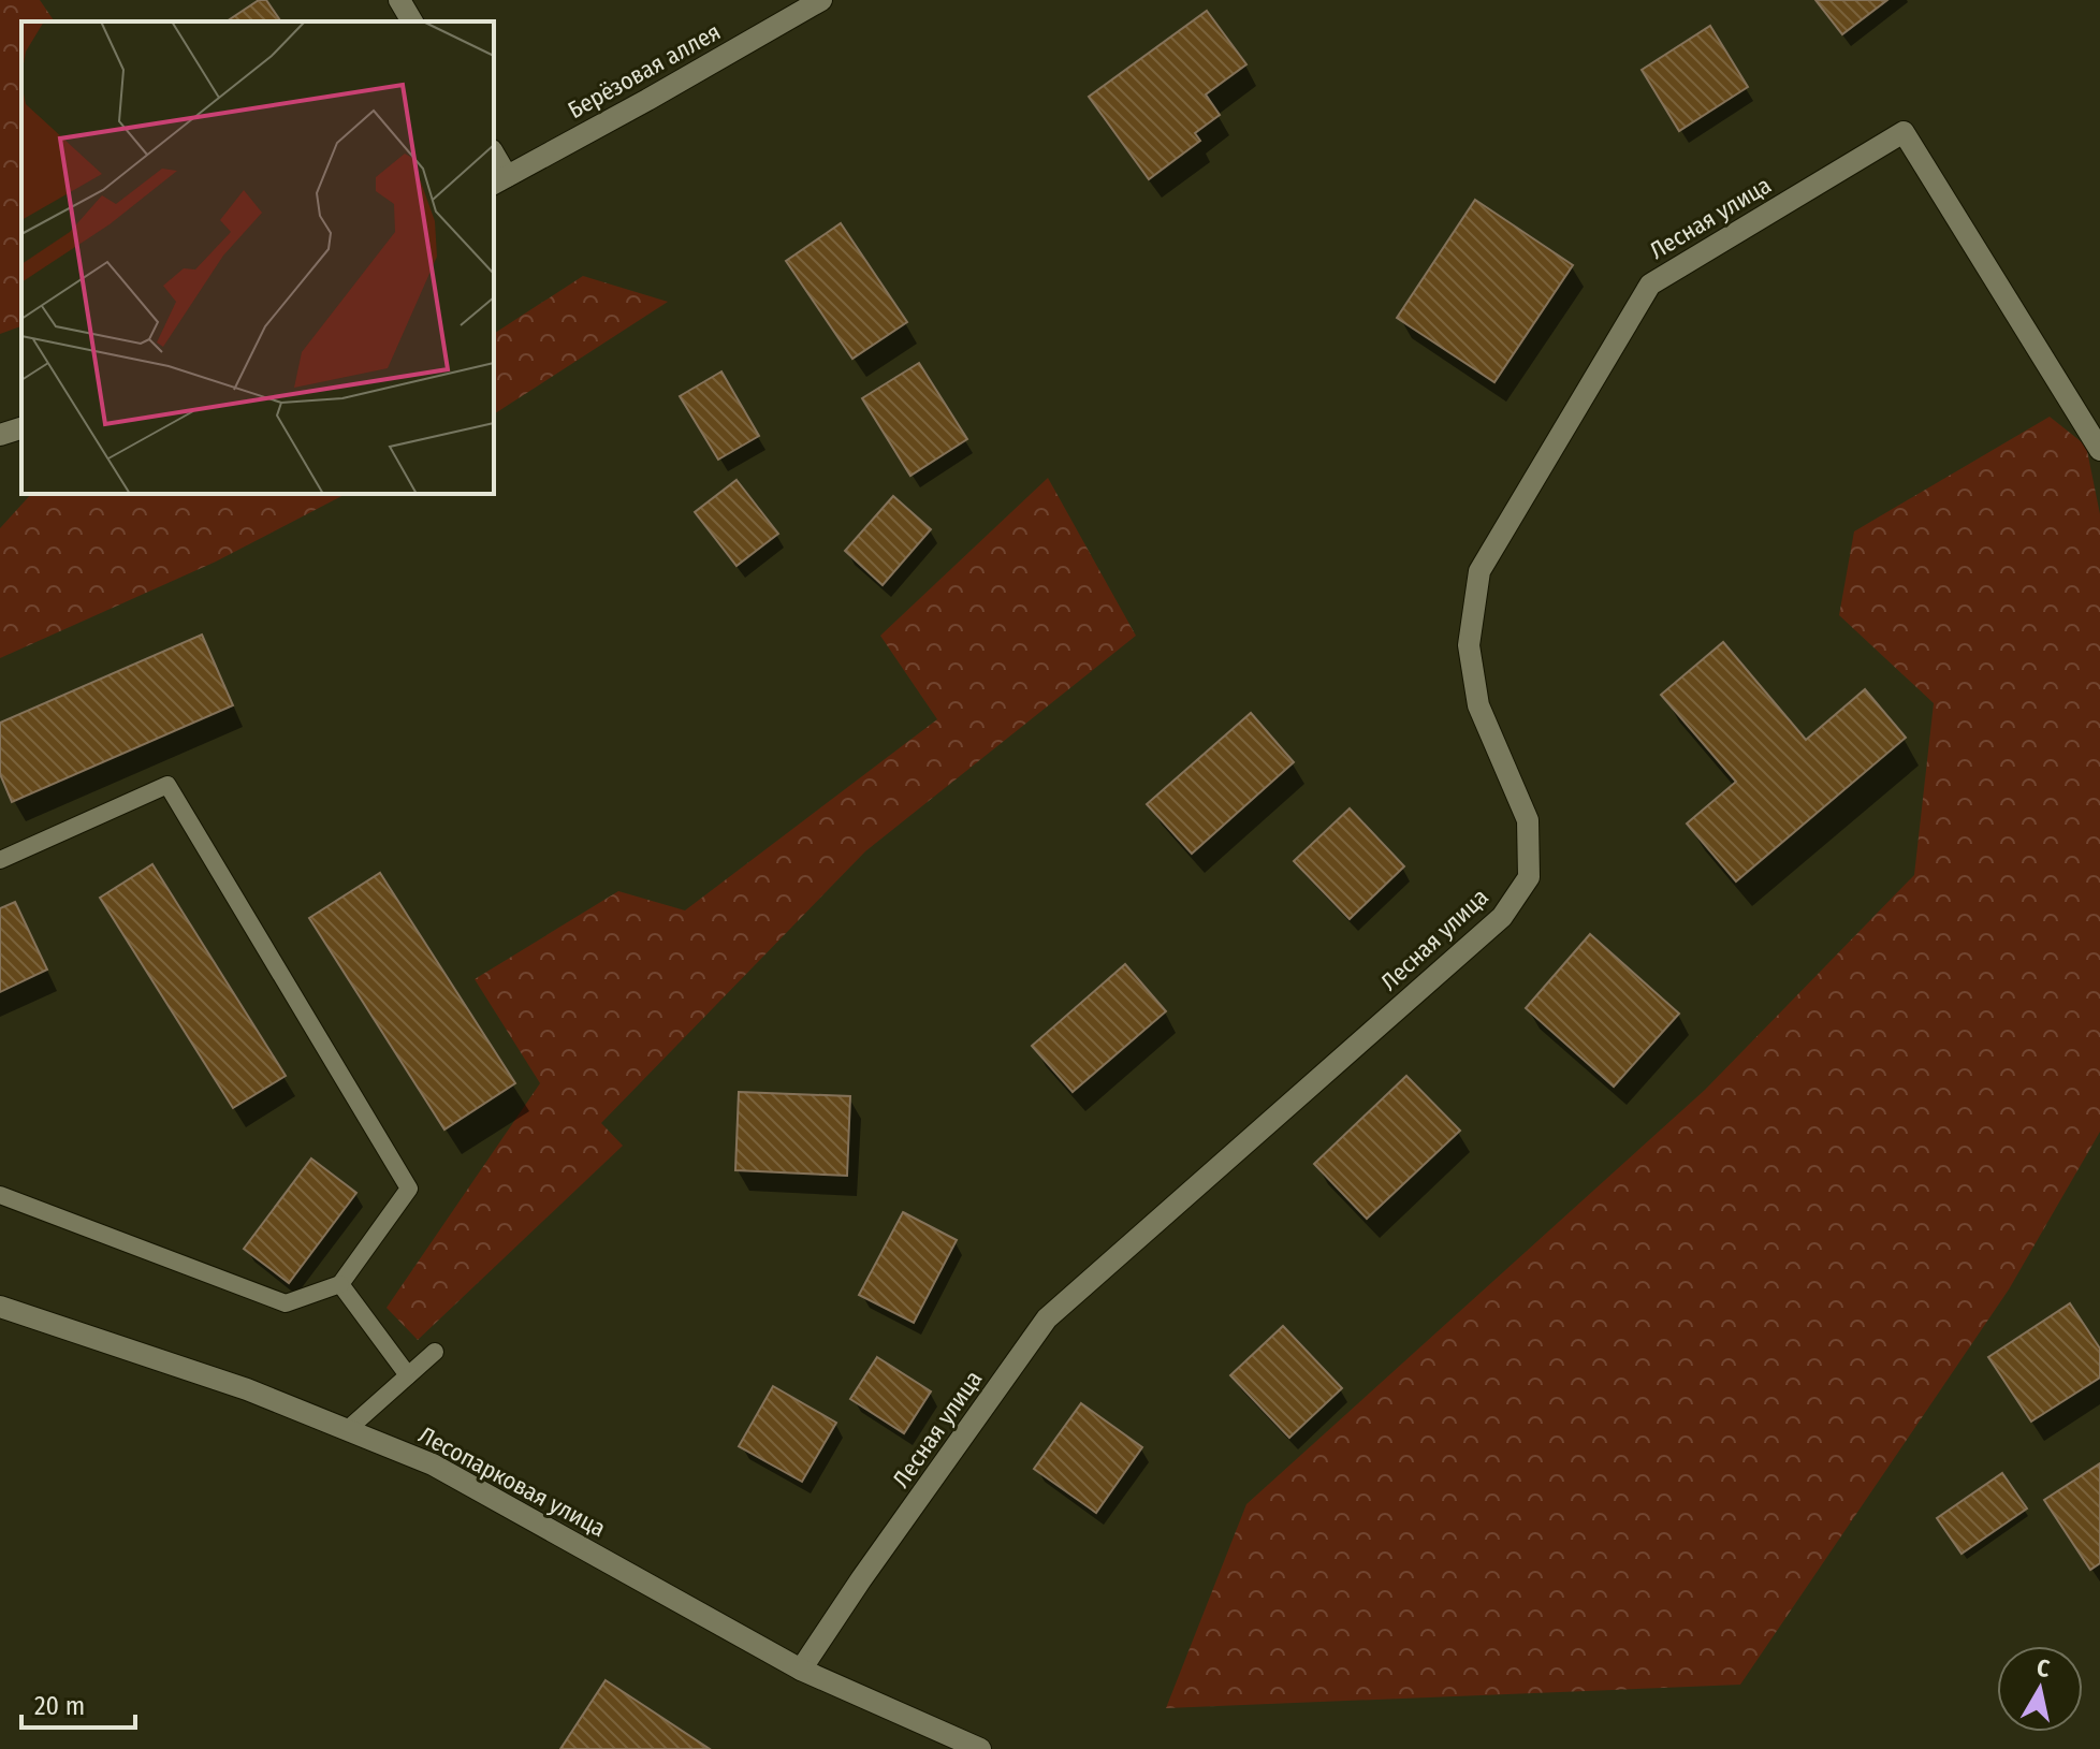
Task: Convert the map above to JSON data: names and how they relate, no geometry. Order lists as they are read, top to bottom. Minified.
{"streets":{"street":["Берёзовая аллея","Лесная улица","Лесопарковая улица"]},"crossings":[["Лесная улица","Лесопарковая улица"]],"scale_bar":"20 m","north":"top"}
